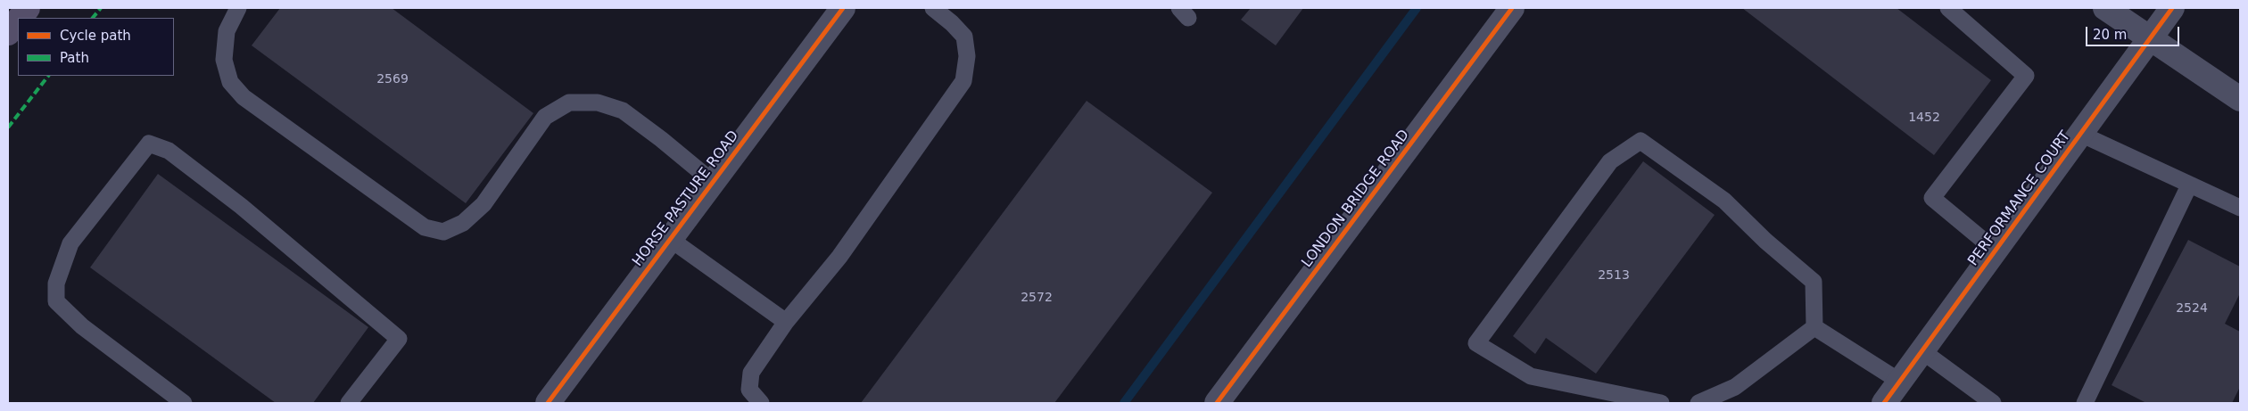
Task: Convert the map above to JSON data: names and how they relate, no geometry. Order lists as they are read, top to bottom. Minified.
{"streets":{"street":["HORSE PASTURE ROAD","LONDON BRIDGE ROAD","PERFORMANCE COURT"]},"house_numbers":["2569","1452","2513","2572","2524"],"legend":["Cycle path","Path"],"scale_bar":"20 m"}
